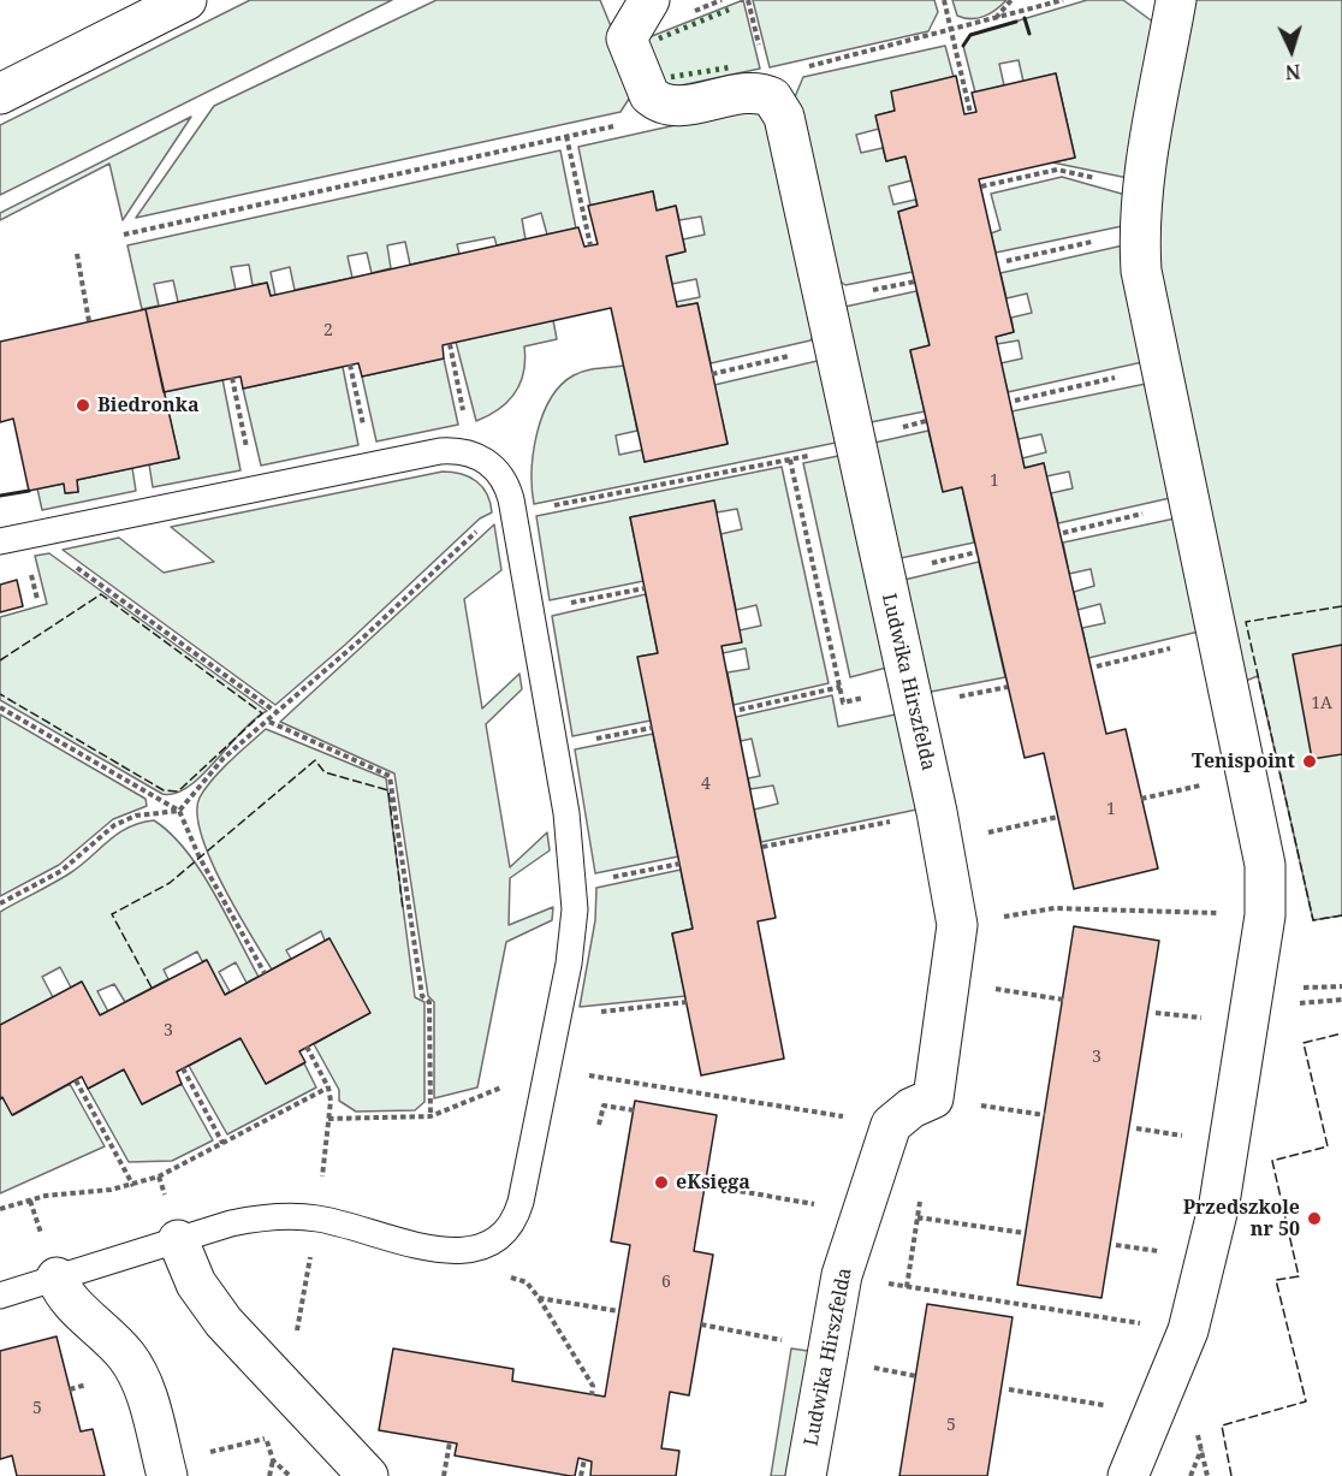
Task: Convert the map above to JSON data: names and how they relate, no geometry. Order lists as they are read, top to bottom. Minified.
{"streets":{"street":["Ludwika Hirszfelda"]},"places":["Biedronka","Tenispoint","eKsięga","Przedszkole nr 50"],"house_numbers":["2","1","1A","4","1","3","3","6","5","5"],"north":"bottom"}
